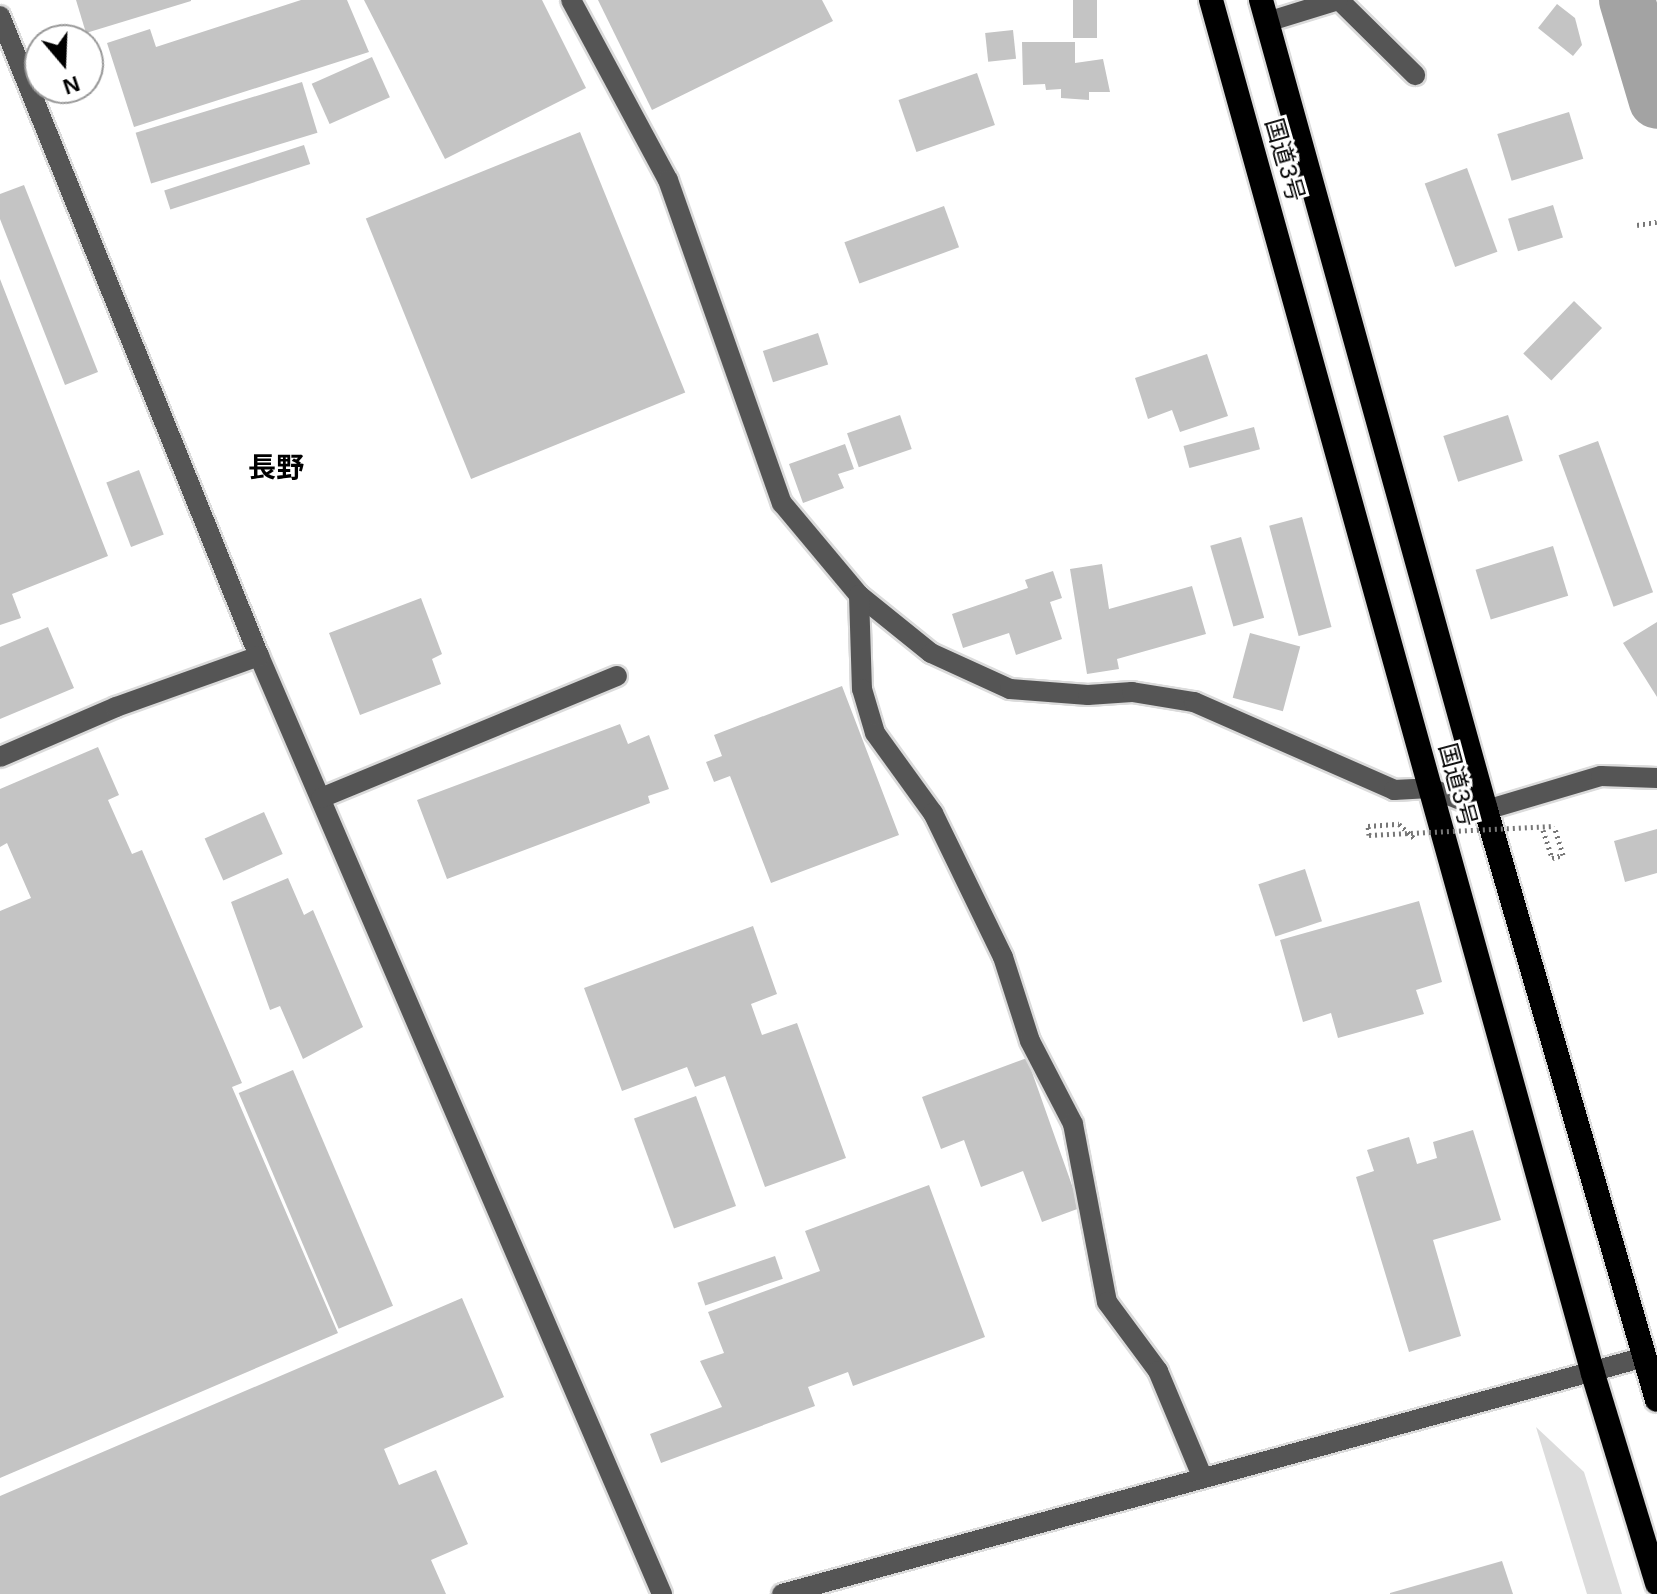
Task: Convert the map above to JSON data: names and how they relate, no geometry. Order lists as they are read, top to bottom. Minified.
{"streets":{"highway":["国道3号"]},"districts":["長野"],"north":"bottom"}
